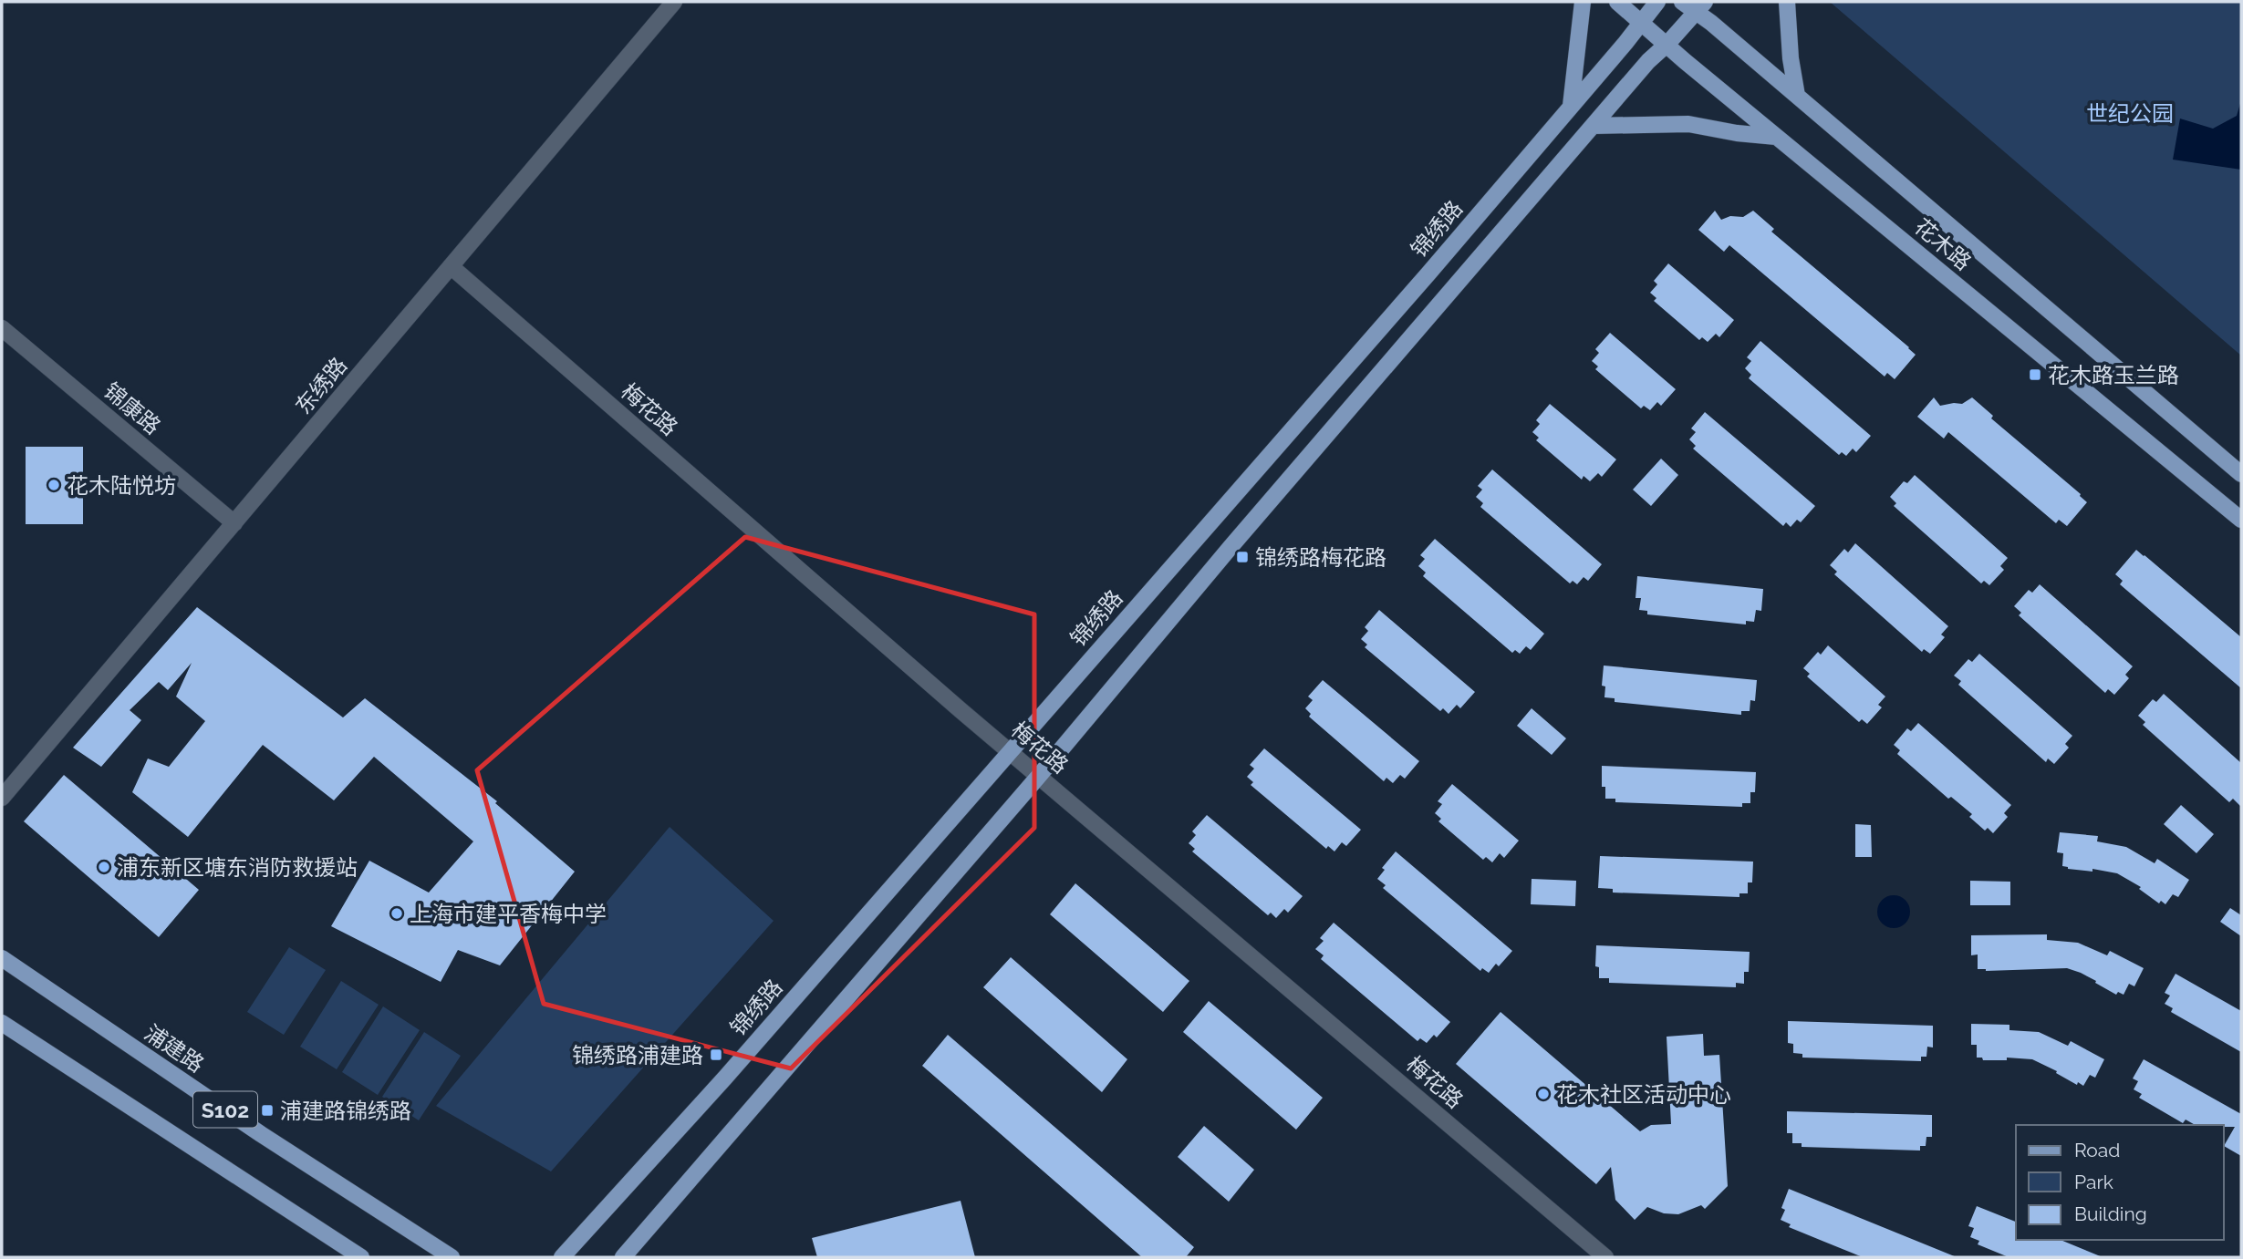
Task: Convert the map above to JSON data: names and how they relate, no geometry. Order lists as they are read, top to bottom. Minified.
{"streets":{"main road":["锦绣路","花木路","浦建路","S102"],"street":["东绣路","锦康路","梅花路"]},"crossings":[["锦绣路","花木路"],["锦绣路","梅花路"],["东绣路","锦康路"],["东绣路","梅花路"]],"parks":["世纪公园"],"places":{"transit":["花木路玉兰路","锦绣路梅花路","锦绣路浦建路","浦建路锦绣路"],"other":["花木陆悦坊","浦东新区塘东消防救援站","上海市建平香梅中学","花木社区活动中心"]},"legend":["Road","Park","Building"]}
